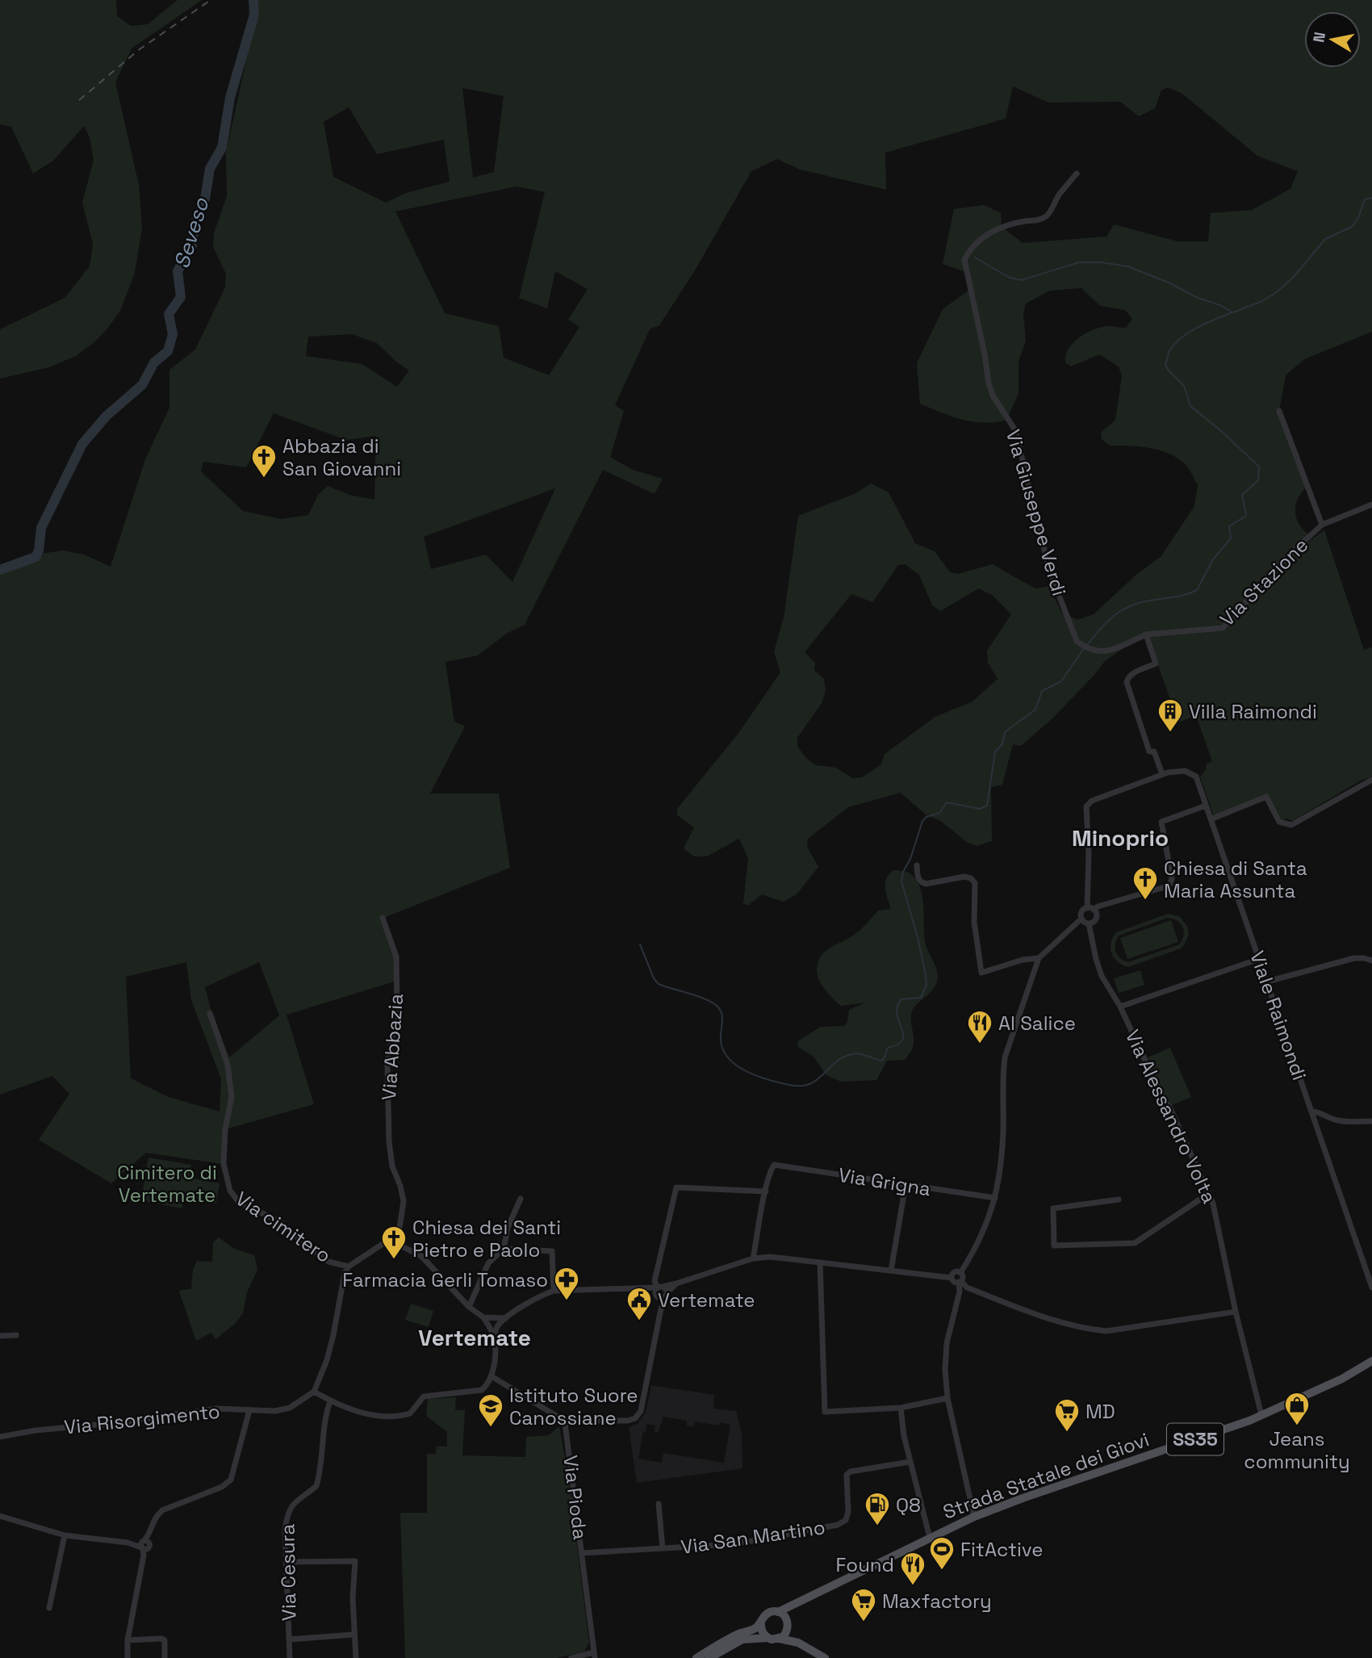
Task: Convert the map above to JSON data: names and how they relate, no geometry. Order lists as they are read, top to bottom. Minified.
{"streets":{"main road":["SS35","Strada Statale dei Giovi"],"street":["Via Giuseppe Verdi","Via Stazione","Viale Raimondi","Via Abbazia","Via Alessandro Volta","Via Grigna","Via cimitero","Via Risorgimento","Via Pioda","Via San Martino","Via Cesura"]},"crossings":[["Via Giuseppe Verdi","Via Stazione"],["Via Alessandro Volta","Strada Statale dei Giovi"],["Via Pioda","Via San Martino"]],"districts":["Minoprio","Vertemate"],"water":["Seveso"],"parks":["Cimitero di Vertemate"],"places":{"church":["Abbazia di San Giovanni","Chiesa di Santa Maria Assunta","Chiesa dei Santi Pietro e Paolo"],"building":["Villa Raimondi"],"restaurant":["Al Salice","Found"],"pharmacy":["Farmacia Gerli Tomaso"],"public building":["Vertemate"],"shop":["Jeans community"],"school or university":["Istituto Suore Canossiane"],"supermarket":["MD","Maxfactory"],"fuel station":["Q8"],"sports":["FitActive"]},"north":"left"}
